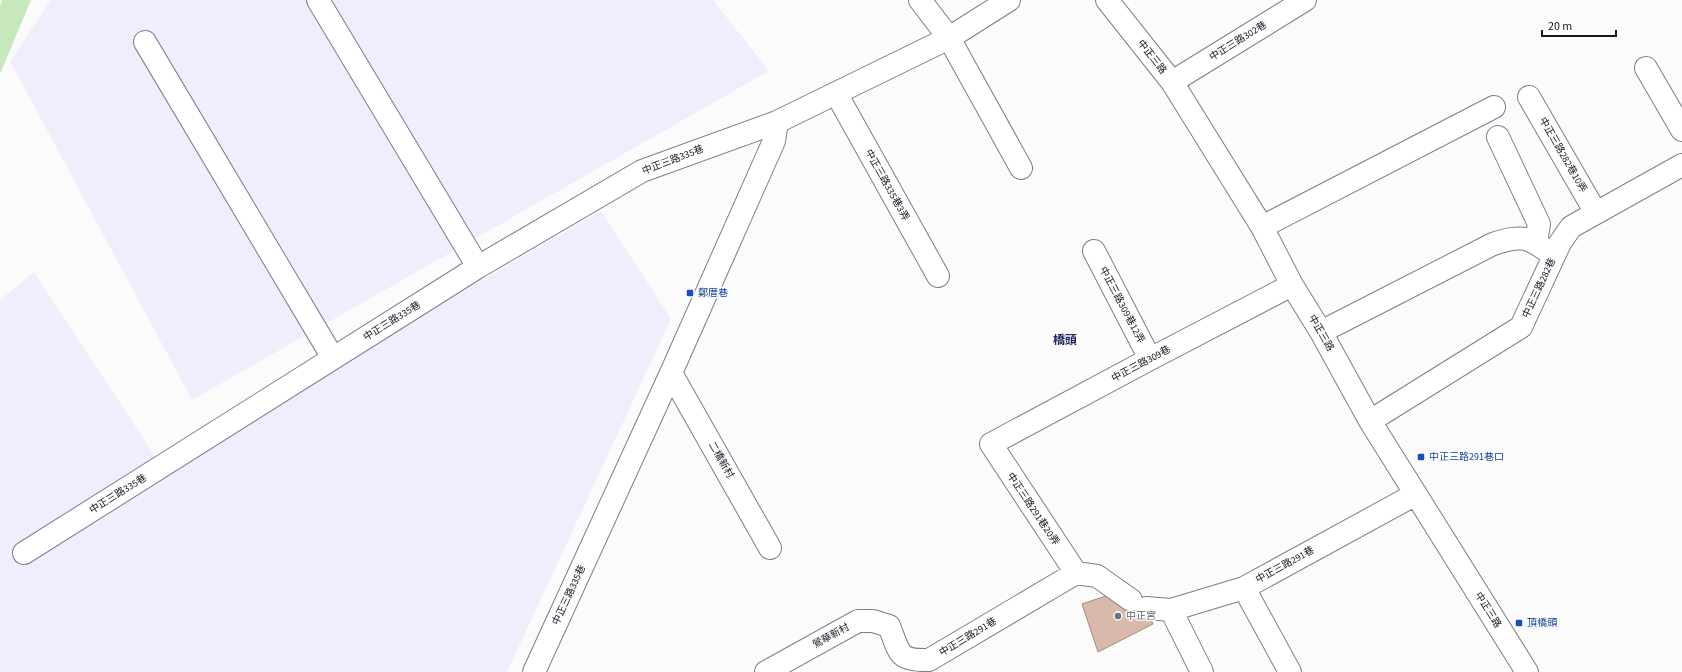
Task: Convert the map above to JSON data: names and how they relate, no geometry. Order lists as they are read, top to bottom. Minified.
{"streets":{"street":["中正三路302巷","中正三路","中正三路282巷10弄","中正三路335巷","中正三路335巷3弄","中正三路282巷","中正三路309巷12弄","中正三路309巷","二橋新村","中正三路291巷20弄","中正三路291巷","鶯華新村"]},"crossings":[["中正三路302巷","中正三路"],["中正三路","中正三路282巷"],["中正三路","中正三路309巷"],["中正三路","中正三路291巷"],["中正三路282巷10弄","中正三路282巷"],["中正三路335巷","中正三路335巷3弄"],["中正三路335巷","二橋新村"],["中正三路309巷12弄","中正三路309巷"],["中正三路309巷","中正三路291巷20弄"],["中正三路291巷20弄","中正三路291巷"],["中正三路291巷","鶯華新村"]],"districts":["橋頭"],"places":{"transit":["鄭厝巷","中正三路291巷口","頂橋頭"],"other":["中正宮"]},"scale_bar":"20 m"}
